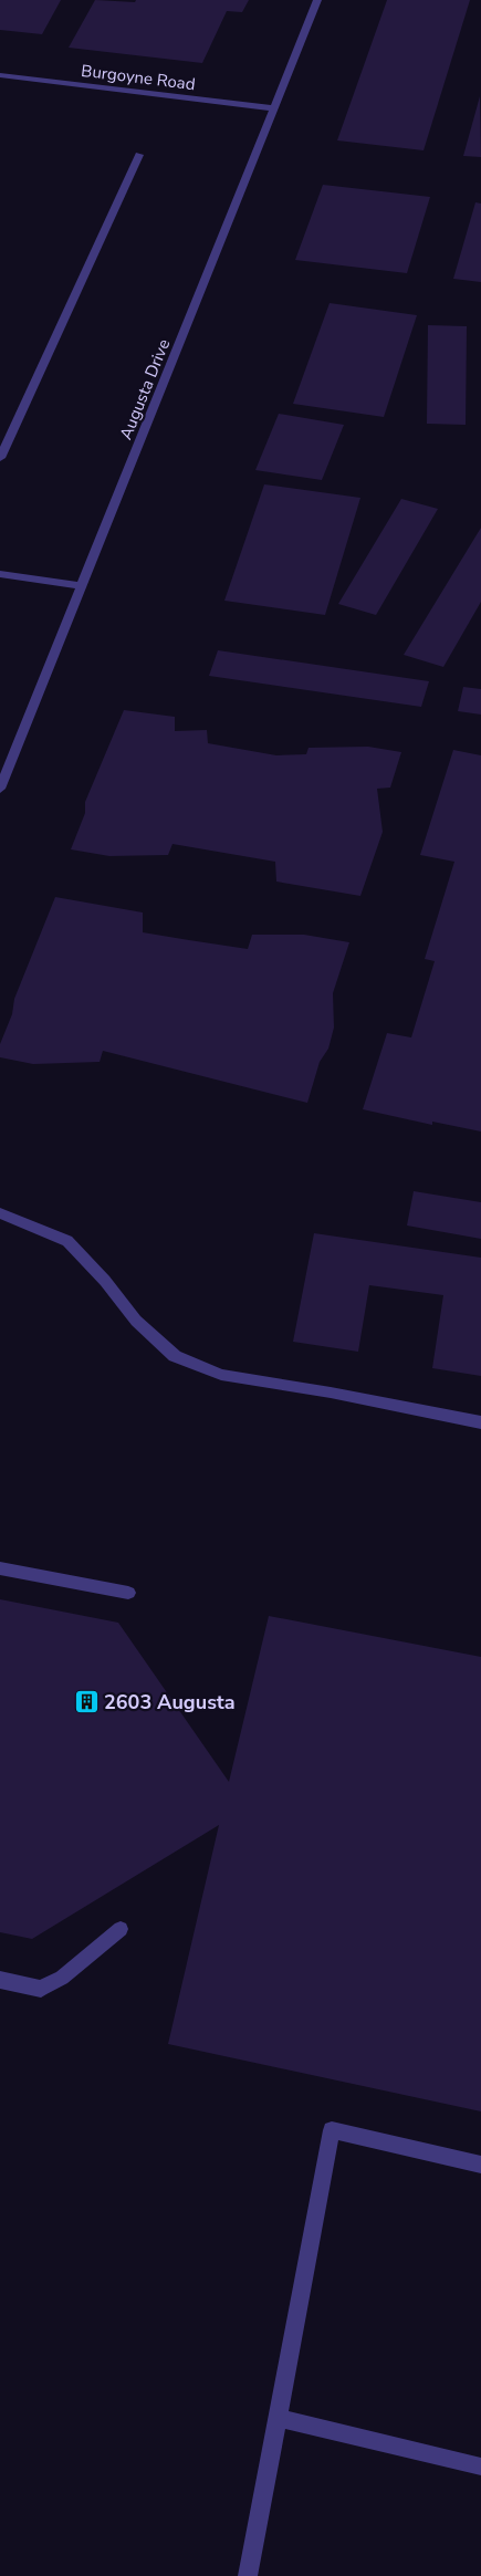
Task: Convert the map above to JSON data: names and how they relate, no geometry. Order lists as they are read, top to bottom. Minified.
{"streets":{"street":["Burgoyne Road","Augusta Drive"]},"crossings":[["Burgoyne Road","Augusta Drive"]],"places":{"building":["2603 Augusta"]}}
